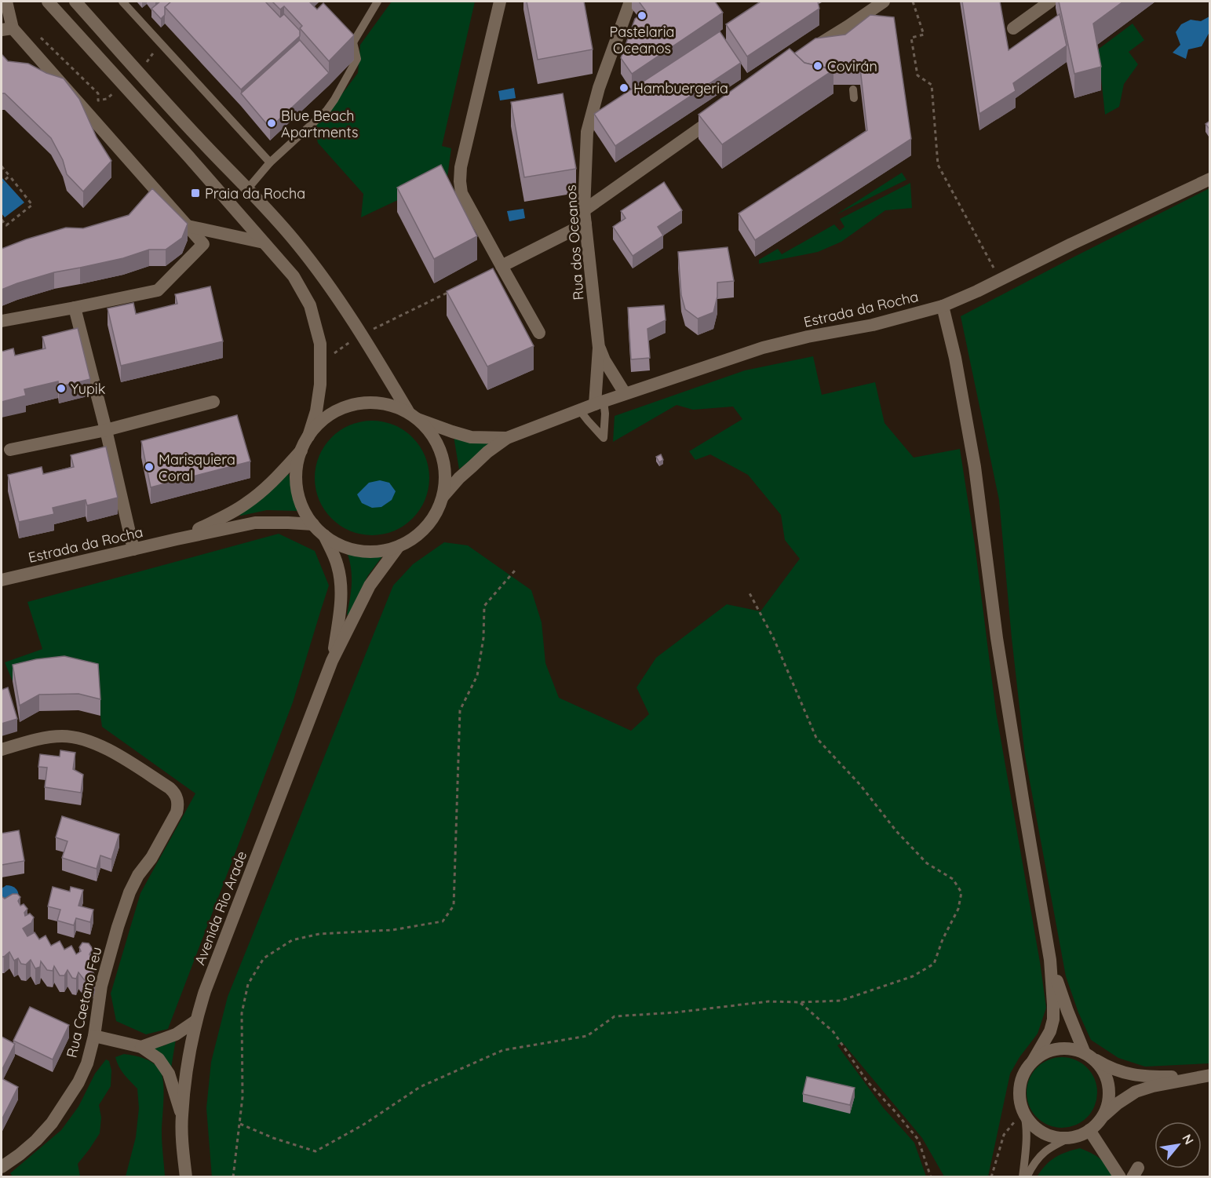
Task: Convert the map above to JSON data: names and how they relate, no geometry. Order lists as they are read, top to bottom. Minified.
{"streets":{"street":["Rua dos Oceanos","Estrada da Rocha","Avenida Rio Arade","Rua Caetano Feu"]},"places":{"other":["Pastelaria Oceanos","Covirán","Hambuergeria","Blue Beach Apartments","Yupik","Marisquiera Coral"],"transit":["Praia da Rocha"]},"north":"top right"}
